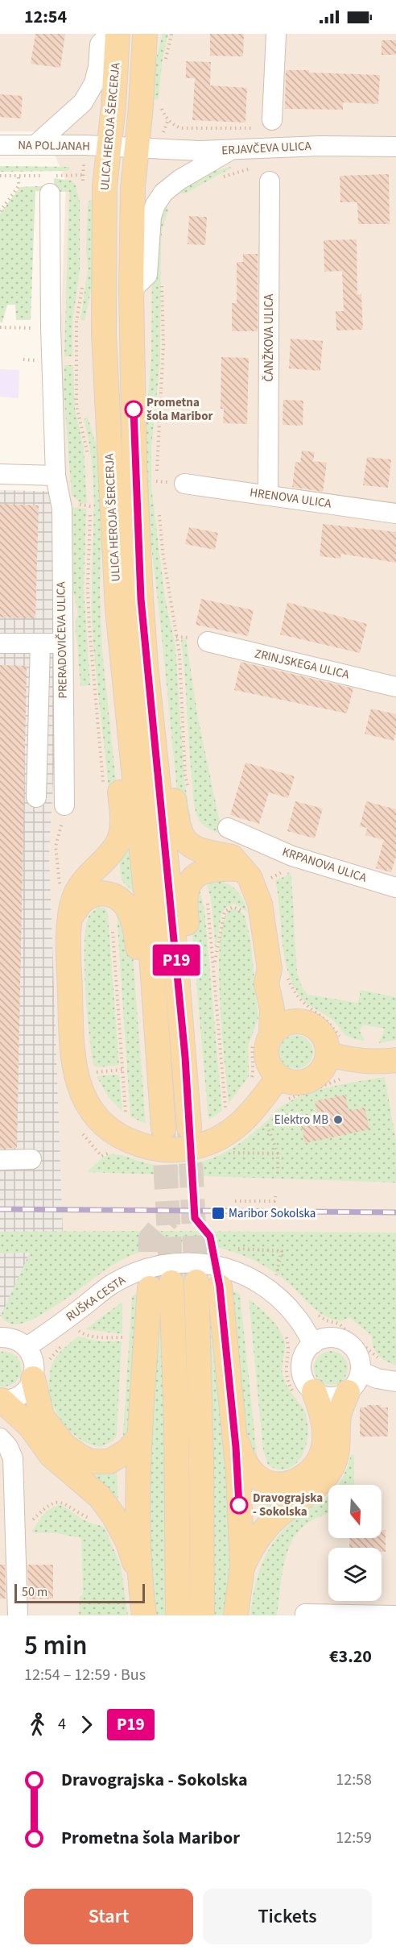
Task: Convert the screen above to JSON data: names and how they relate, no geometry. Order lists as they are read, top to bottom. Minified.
{"streets":{"main road":["ULICA HEROJA ŠERCERJA"],"street":["NA POLJANAH","ERJAVČEVA ULICA","ČANŽKOVA ULICA","HRENOVA ULICA","PRERADOVIČEVA ULICA","ZRINJSKEGA ULICA","KRPANOVA ULICA","RUŠKA CESTA"]},"crossings":[["ULICA HEROJA ŠERCERJA","NA POLJANAH"],["NA POLJANAH","ERJAVČEVA ULICA"],["ČANŽKOVA ULICA","HRENOVA ULICA"]],"places":{"other":["Prometna šola Maribor","Elektro MB","Dravograjska - Sokolska"],"transit":["Maribor Sokolska"]},"lines":["bus line P19"],"scale_bar":"50 m","north":"bottom","page":{"status":"12:54","on_map":"P19","scale":"50 m","heading":["5 min","12:54 – 12:59 · Bus","€3.20"],"legs":["4","P19"],"list":[{"name":"Dravograjska - Sokolska","value":"12:58"},{"name":"Prometna šola Maribor","value":"12:59"}],"buttons":["Start","Tickets"]}}
